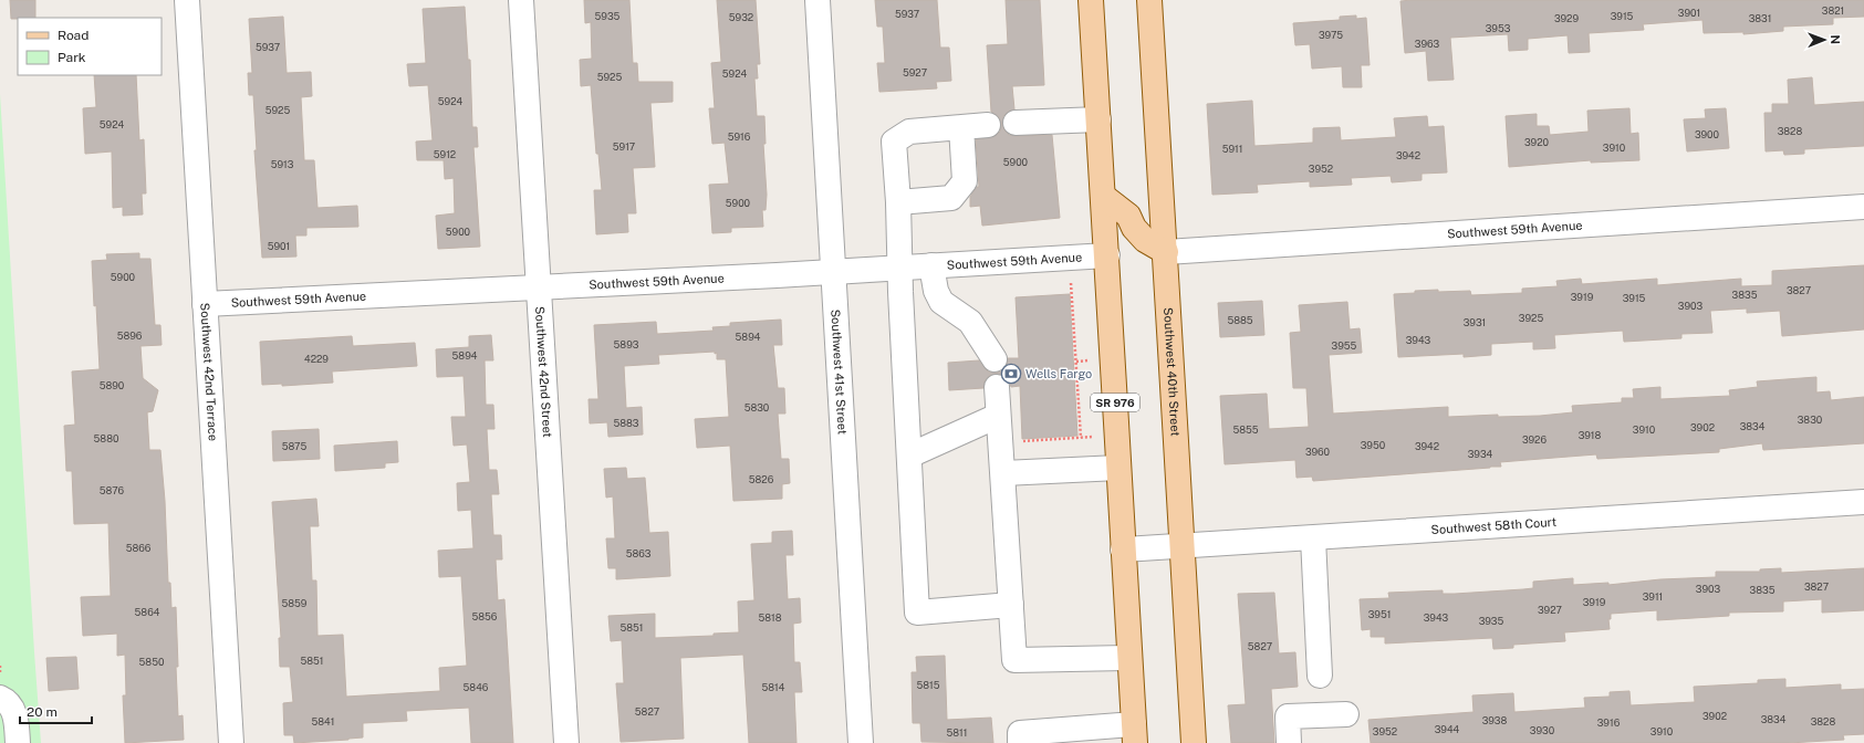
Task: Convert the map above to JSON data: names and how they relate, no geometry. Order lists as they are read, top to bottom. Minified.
{"streets":{"main road":["Southwest 40th Street","SR 976"],"street":["Southwest 59th Avenue","Southwest 42nd Terrace","Southwest 42nd Street","Southwest 41st Street","Southwest 58th Court"]},"crossings":[["Southwest 59th Avenue","Southwest 42nd Terrace"],["Southwest 59th Avenue","Southwest 42nd Street"],["Southwest 59th Avenue","Southwest 41st Street"],["Southwest 59th Avenue","Southwest 40th Street"],["Southwest 59th Avenue","SR 976"],["Southwest 40th Street","Southwest 58th Court"],["SR 976","Southwest 58th Court"]],"places":{"bank":["Wells Fargo"]},"house_numbers":["3821","3901","5937","5935","3915","5932","3929","3831","3953","3975","3963","5937","5927","5924","5925","5924","5925","5924","3828","3900","5916","3920","5917","3910","5911","5912","3942","5900","5913","3952","5900","5900","5901","5900","3827","3835","3919","3915","3903","3925","5885","3931","5896","5894","3943","5893","3955","5894","4229","5890","5830","3830","5883","3834","3902","5855","3910","3918","5880","3926","3950","5875","3942","3960","3934","5826","5876","5866","5863","3827","3903","3835","3911","3919","5859","3927","5864","3951","5856","5818","3943","3935","5851","5827","5851","5850","5815","5846","5814","5827","3902","3834","3938","5841","3828","3916","3944","3930","3952","3910","5811"],"legend":["Road","Park"],"scale_bar":"20 m","north":"right"}
